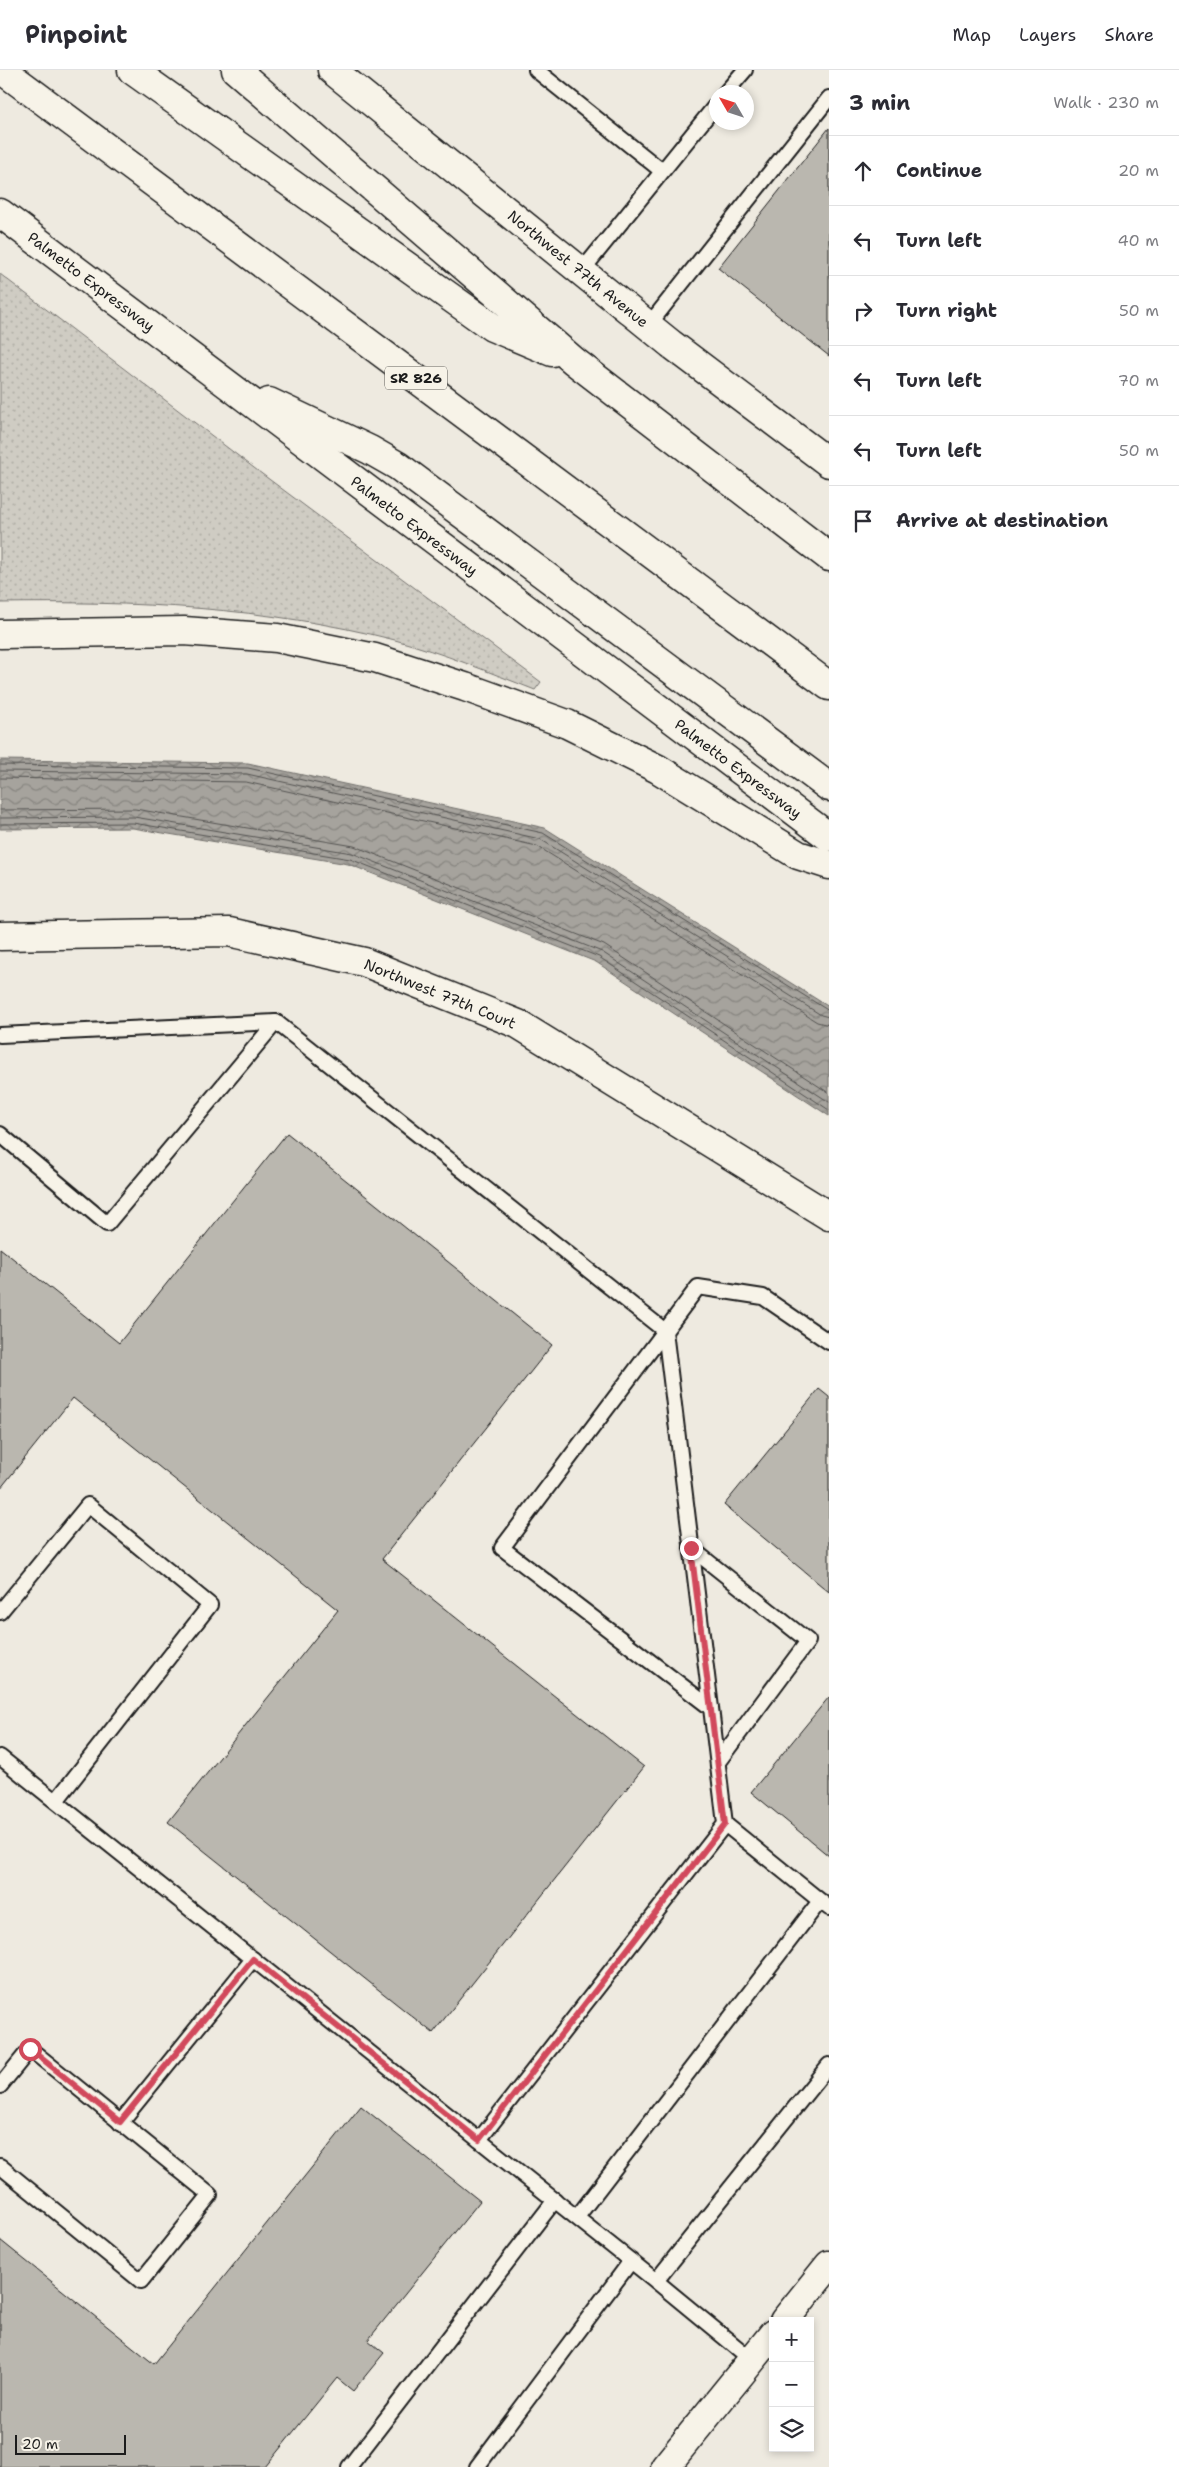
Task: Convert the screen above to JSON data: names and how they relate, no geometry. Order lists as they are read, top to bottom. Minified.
{"streets":{"main road":["Northwest 77th Avenue","Palmetto Expressway","SR 826","Northwest 77th Court"]},"scale_bar":"20 m","north":"top left","page":{"header":"Pinpoint","nav":["Map","Layers","Share"],"heading":["3 min","Walk · 230 m"],"list":[["Continue","20 m"],["Turn left","40 m"],["Turn right","50 m"],["Turn left","70 m"],["Turn left","50 m"],"Arrive at destination"],"map_buttons":["+","−"],"scale":"20 m"}}
